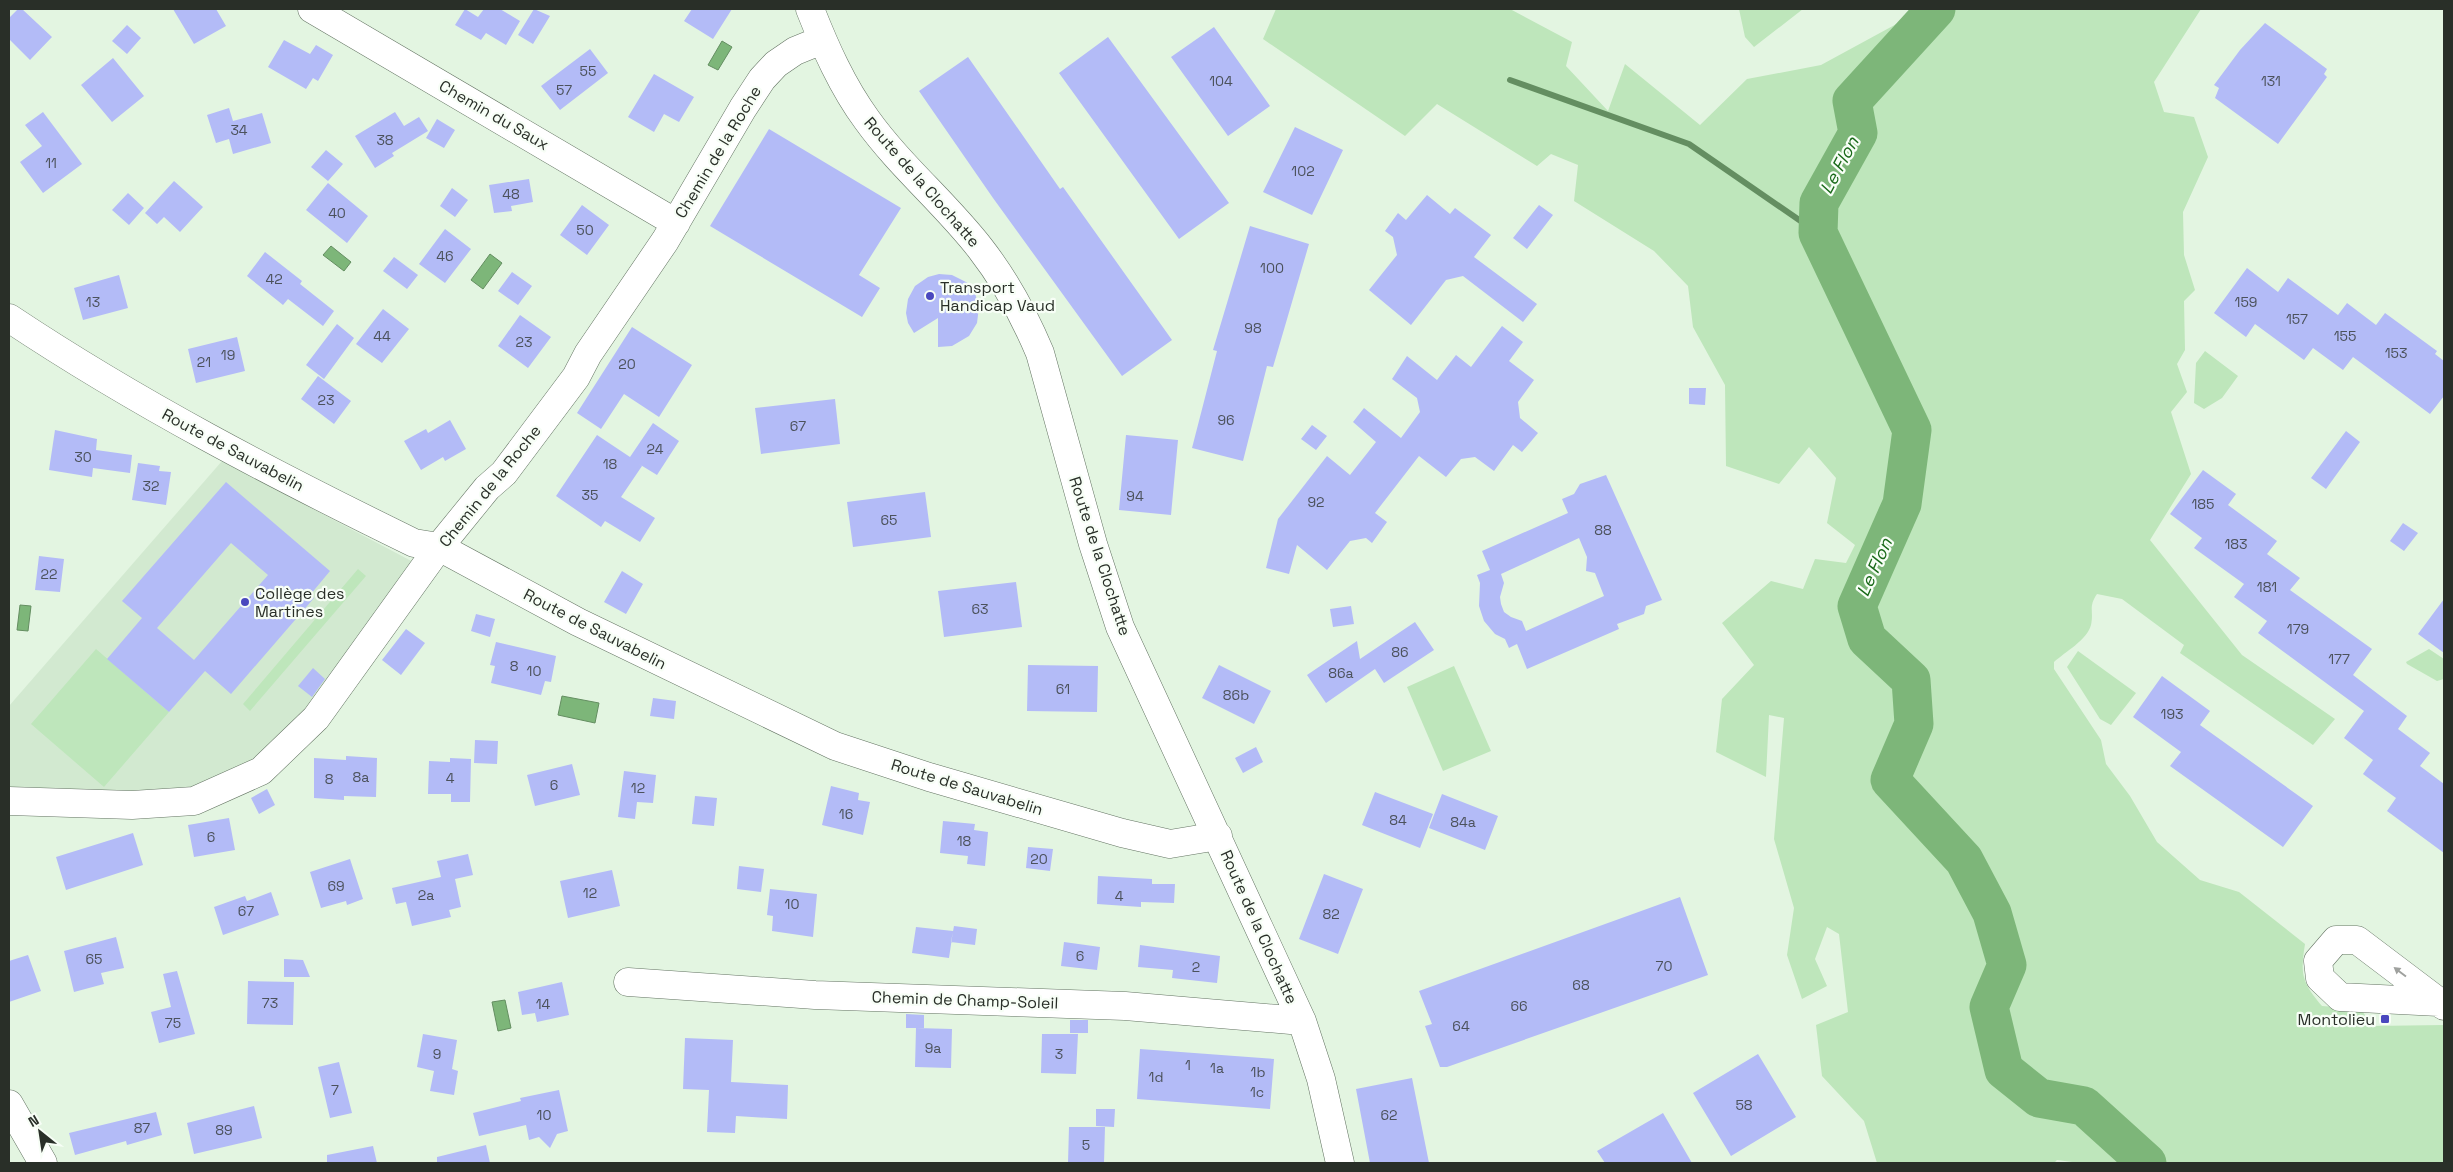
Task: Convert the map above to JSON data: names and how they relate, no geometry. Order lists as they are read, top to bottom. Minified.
{"streets":{"street":["Chemin du Saux","Chemin de la Roche","Route de la Clochatte","Route de Sauvabelin","Chemin de Champ-Soleil"]},"crossings":[["Chemin du Saux","Chemin de la Roche"],["Chemin de la Roche","Route de la Clochatte"],["Chemin de la Roche","Route de Sauvabelin"],["Route de la Clochatte","Route de Sauvabelin"],["Route de la Clochatte","Chemin de Champ-Soleil"]],"water":["Le Flon"],"places":{"other":["Transport Handicap Vaud","Collège des Martines"],"transit":["Montolieu"]},"house_numbers":["55","104","131","57","34","38","11","102","48","40","50","46","100","42","13","159","157","98","44","155","23","153","19","21","20","23","96","67","24","30","18","32","35","94","92","185","65","88","183","22","181","63","179","86","177","8","10","86a","61","86b","193","8a","4","8","6","12","16","84","84a","6","18","20","69","12","2a","4","10","67","82","6","65","70","2","68","73","14","66","75","64","9a","9","3","1","1a","1b","1d","7","1c","58","10","62","87","89","5"],"north":"top left"}
